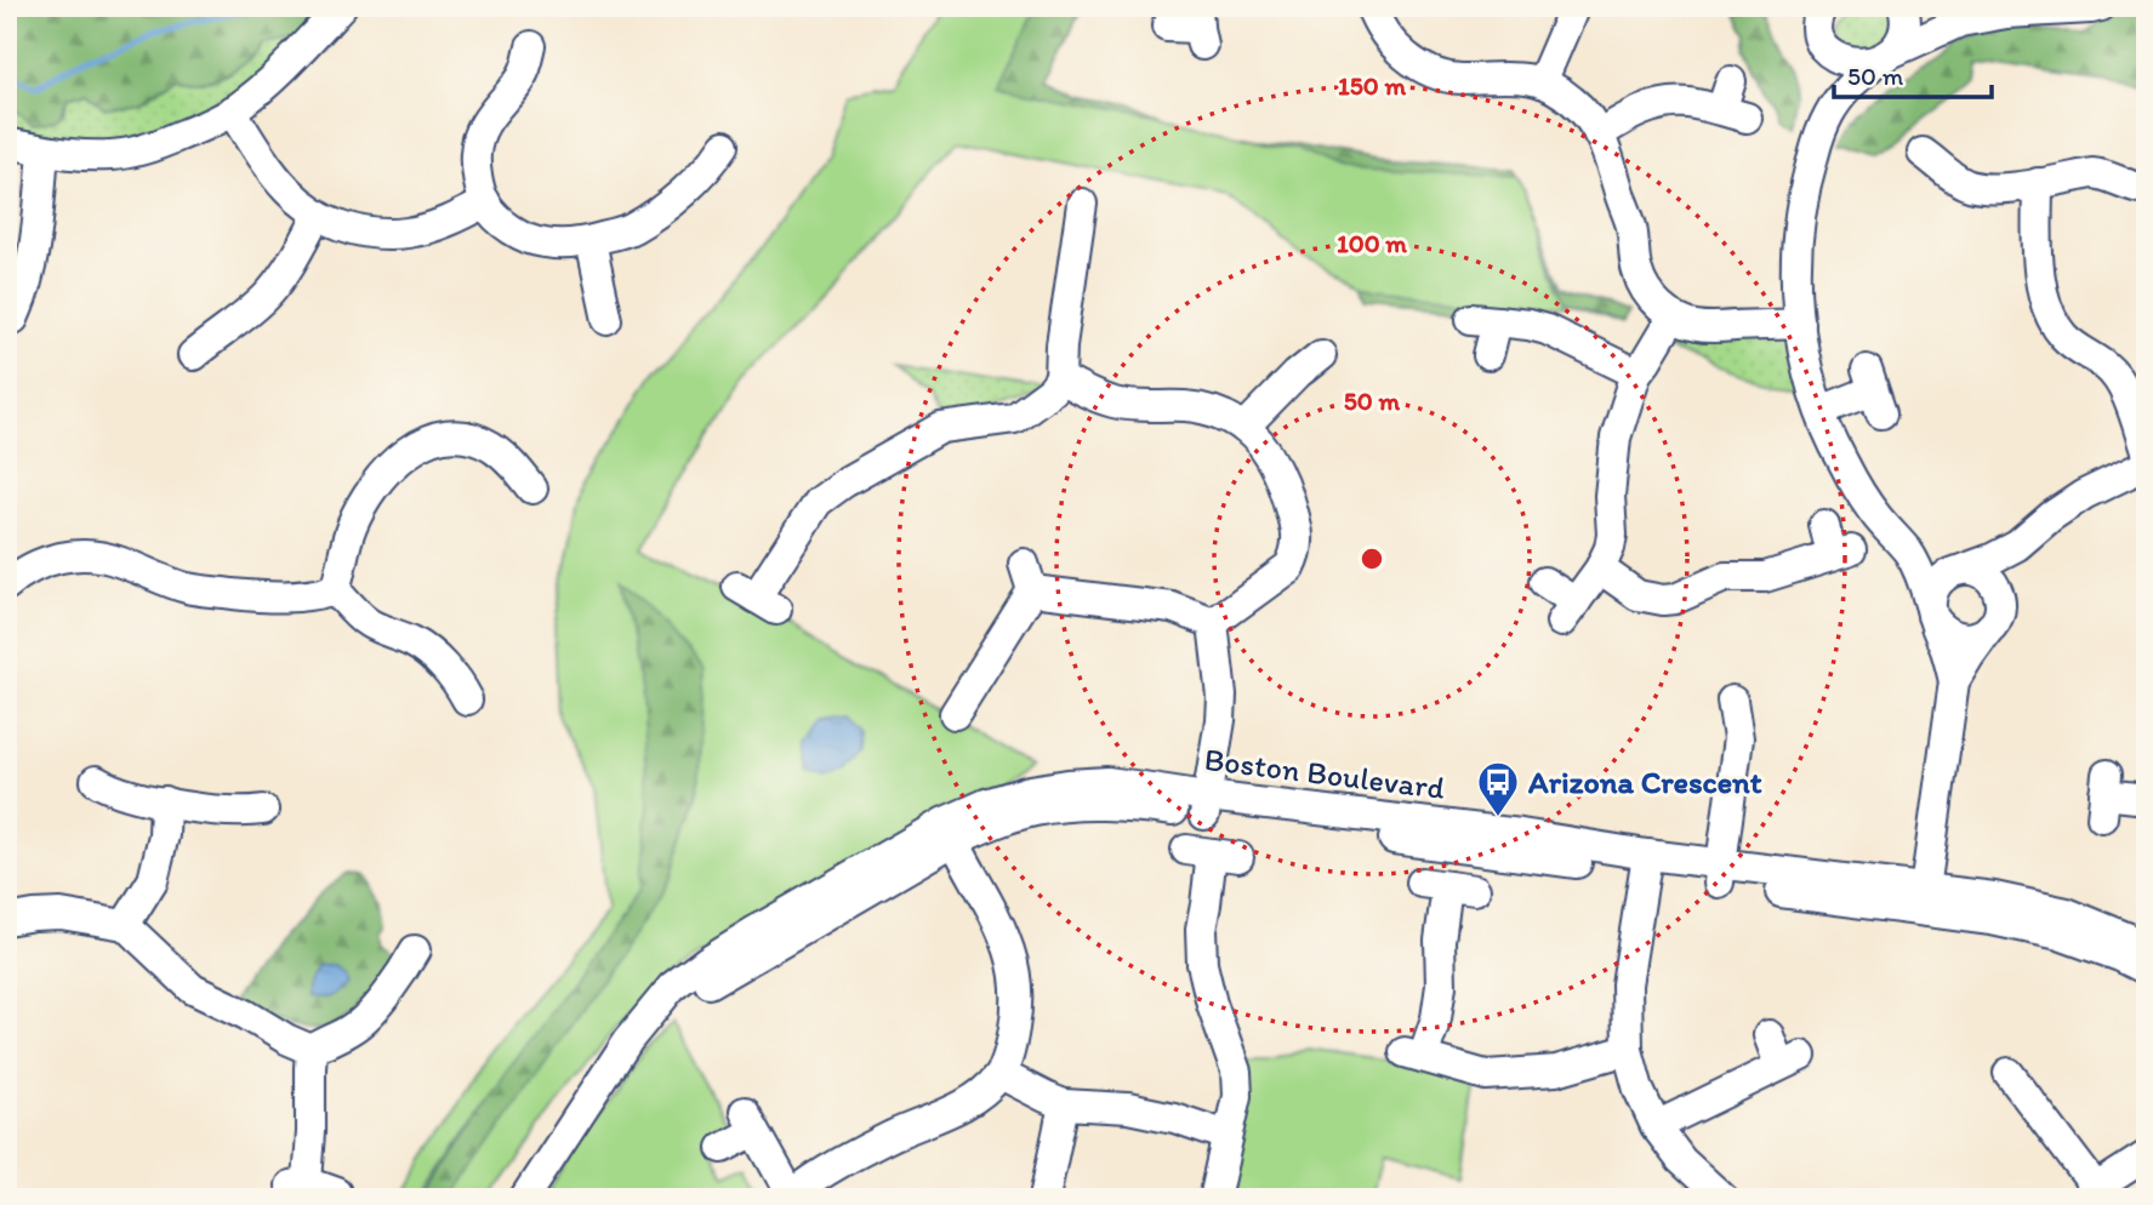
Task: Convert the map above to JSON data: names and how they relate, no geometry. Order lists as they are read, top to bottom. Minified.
{"streets":{"street":["Boston Boulevard"]},"places":{"bus stop":["Arizona Crescent"]},"scale_bar":"50 m","rings":["150 m","100 m","50 m"]}
